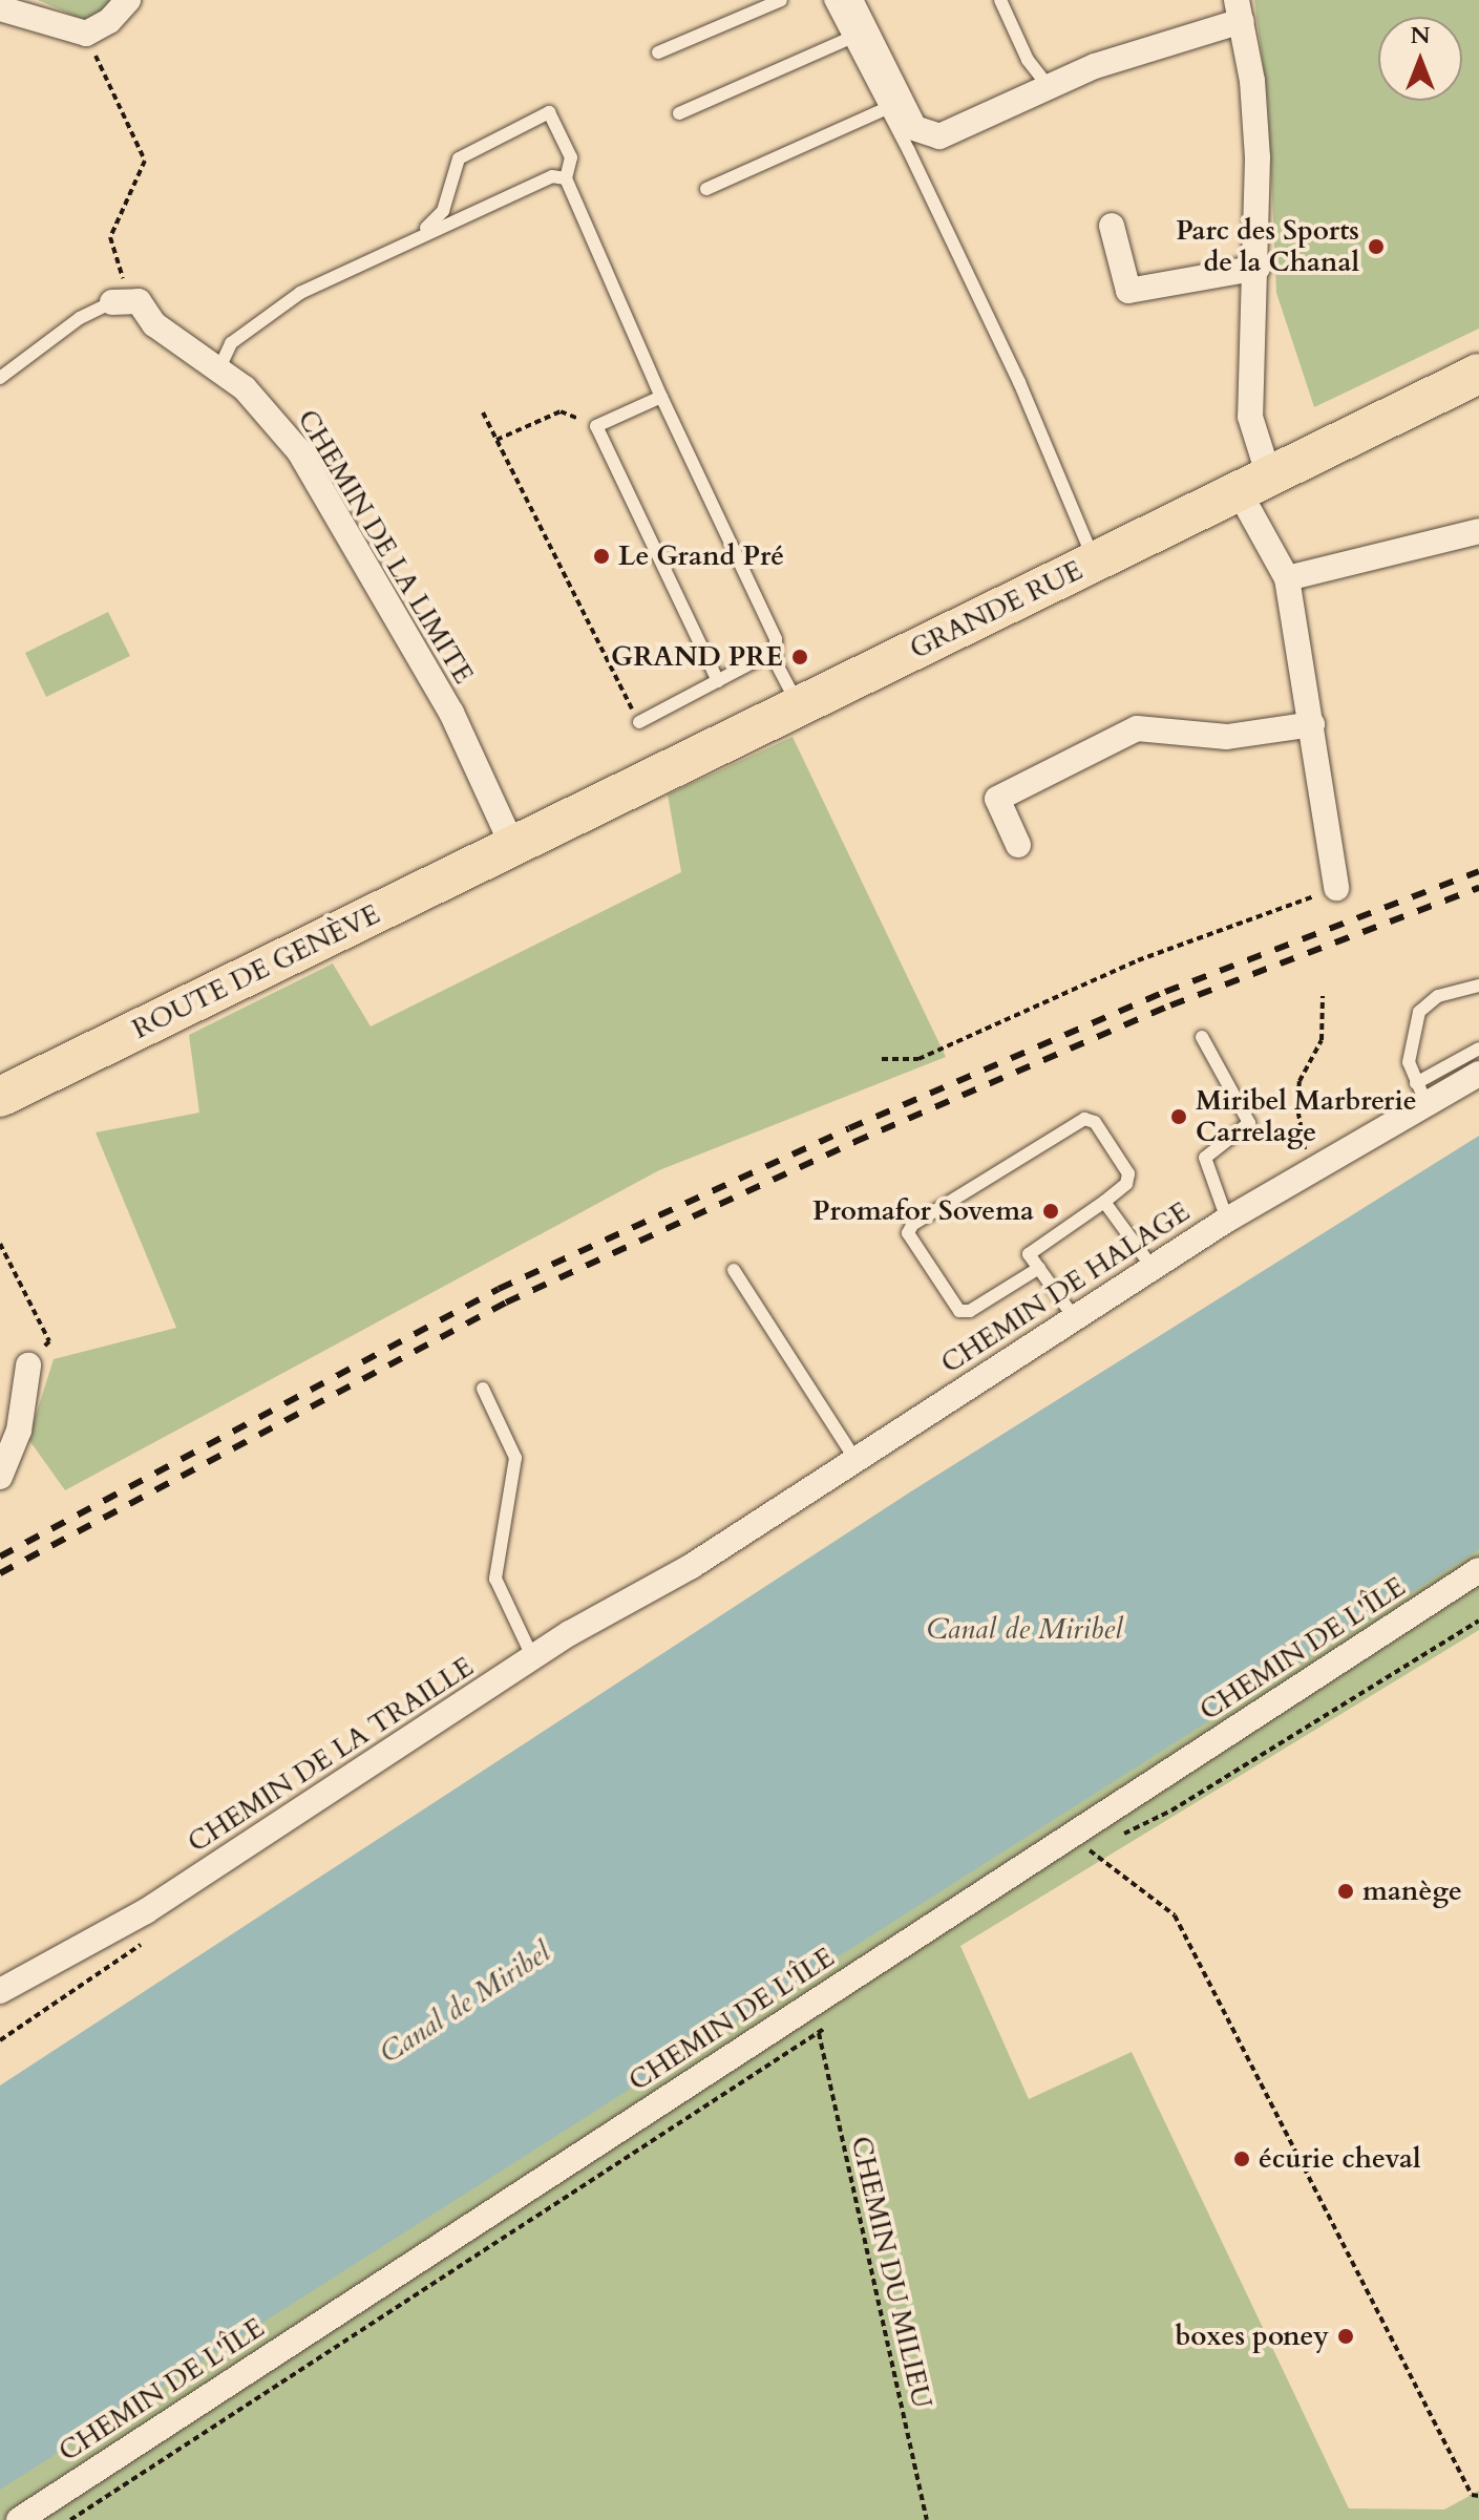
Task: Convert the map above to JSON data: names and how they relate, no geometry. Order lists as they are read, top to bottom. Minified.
{"streets":{"main road":["GRANDE RUE","ROUTE DE GENÈVE"],"street":["CHEMIN DE LA LIMITE","CHEMIN DE HALAGE","CHEMIN DE L'ÎLE","CHEMIN DE LA TRAILLE"],"path":["CHEMIN DU MILIEU"]},"crossings":[["CHEMIN DE LA LIMITE","GRANDE RUE"],["CHEMIN DE LA LIMITE","ROUTE DE GENÈVE"],["GRANDE RUE","ROUTE DE GENÈVE"],["CHEMIN DE HALAGE","CHEMIN DE LA TRAILLE"]],"water":["Canal de Miribel"],"places":["Parc des Sports de la Chanal","Le Grand Pré","GRAND PRE","Miribel Marbrerie Carrelage","Promafor Sovema","manège","écurie cheval","boxes poney"],"north":"top"}
